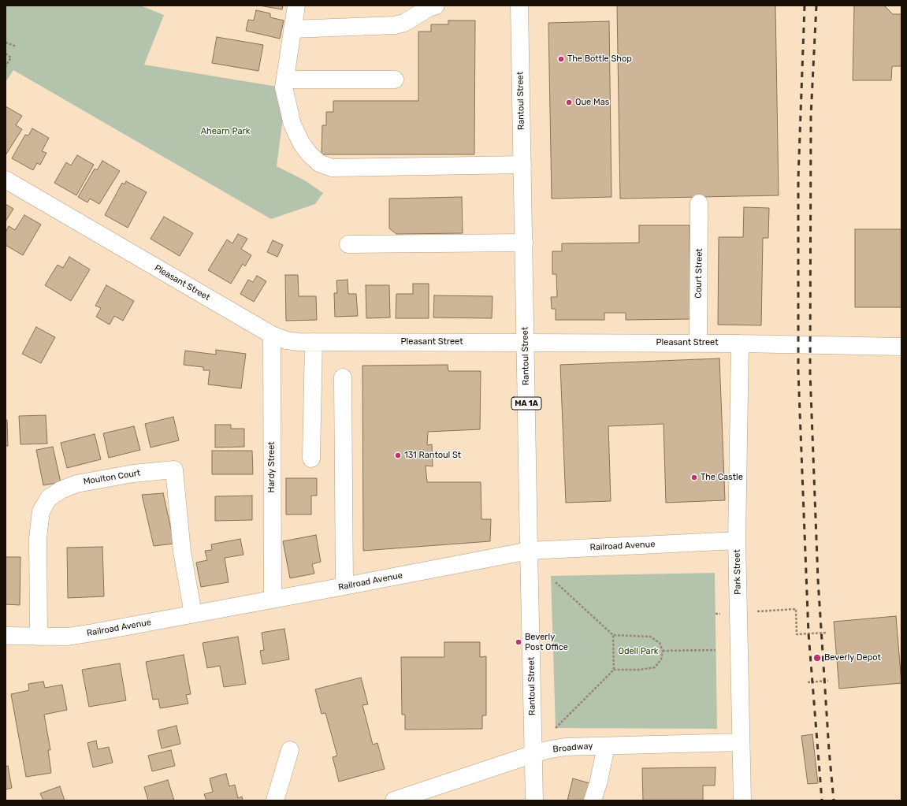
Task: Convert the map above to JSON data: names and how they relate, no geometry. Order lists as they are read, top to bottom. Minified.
{"streets":{"main road":["Rantoul Street","Court Street","Pleasant Street","MA 1A","Hardy Street","Moulton Court","Railroad Avenue","Park Street","Broadway"]},"crossings":[["Rantoul Street","Pleasant Street"],["Rantoul Street","Railroad Avenue"],["Rantoul Street","Broadway"],["Court Street","Pleasant Street"],["Pleasant Street","Hardy Street"],["Pleasant Street","Park Street"],["Hardy Street","Railroad Avenue"],["Moulton Court","Railroad Avenue"],["Railroad Avenue","Park Street"],["Park Street","Broadway"]],"parks":["Ahearn Park","Odell Park"],"places":["The Bottle Shop","Que Mas","131 Rantoul St","The Castle","Beverly Post Office","Beverly Depot"]}
